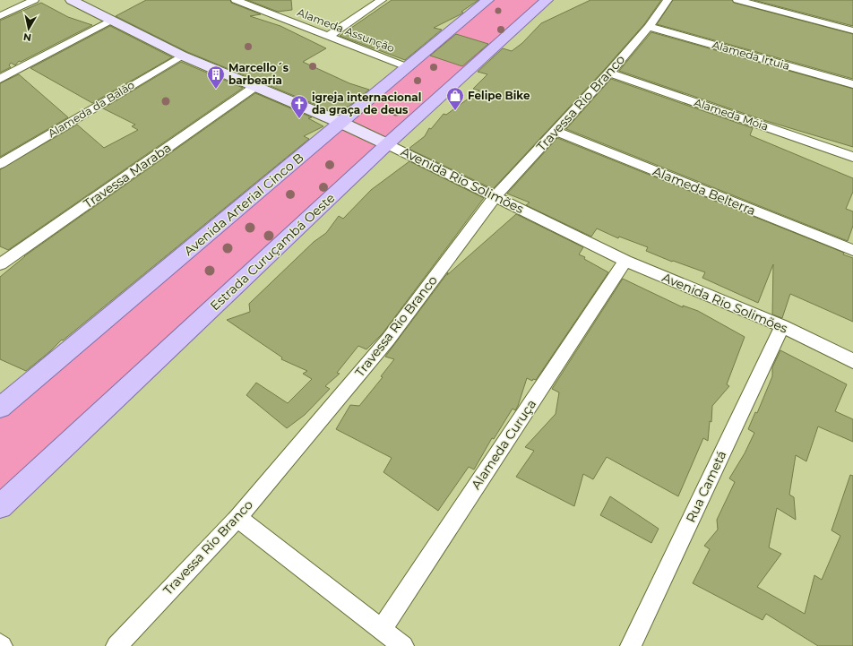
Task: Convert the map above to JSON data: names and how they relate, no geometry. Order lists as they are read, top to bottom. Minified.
{"streets":{"main road":["Avenida Rio Solimões","Avenida Arterial Cinco B","Estrada Curuçambá Oeste"],"street":["Alameda Assunção","Alameda Irtuia","Travessa Rio Branco","Alameda da Balão","Alameda Móia","Travessa Maraba","Alameda Belterra","Alameda Curuça","Rua Cametá"]},"crossings":[["Alameda Assunção","Avenida Arterial Cinco B"],["Alameda Irtuia","Travessa Rio Branco"],["Travessa Rio Branco","Alameda Móia"],["Travessa Rio Branco","Avenida Rio Solimões"],["Travessa Rio Branco","Alameda Belterra"],["Alameda da Balão","Avenida Rio Solimões"],["Travessa Maraba","Avenida Rio Solimões"],["Avenida Rio Solimões","Avenida Arterial Cinco B"],["Avenida Rio Solimões","Estrada Curuçambá Oeste"],["Avenida Rio Solimões","Alameda Curuça"],["Avenida Rio Solimões","Rua Cametá"]],"places":{"building":["Marcello´s barbearia"],"shop":["Felipe Bike"],"church":["igreja internacional da graça de deus"]},"north":"bottom"}
